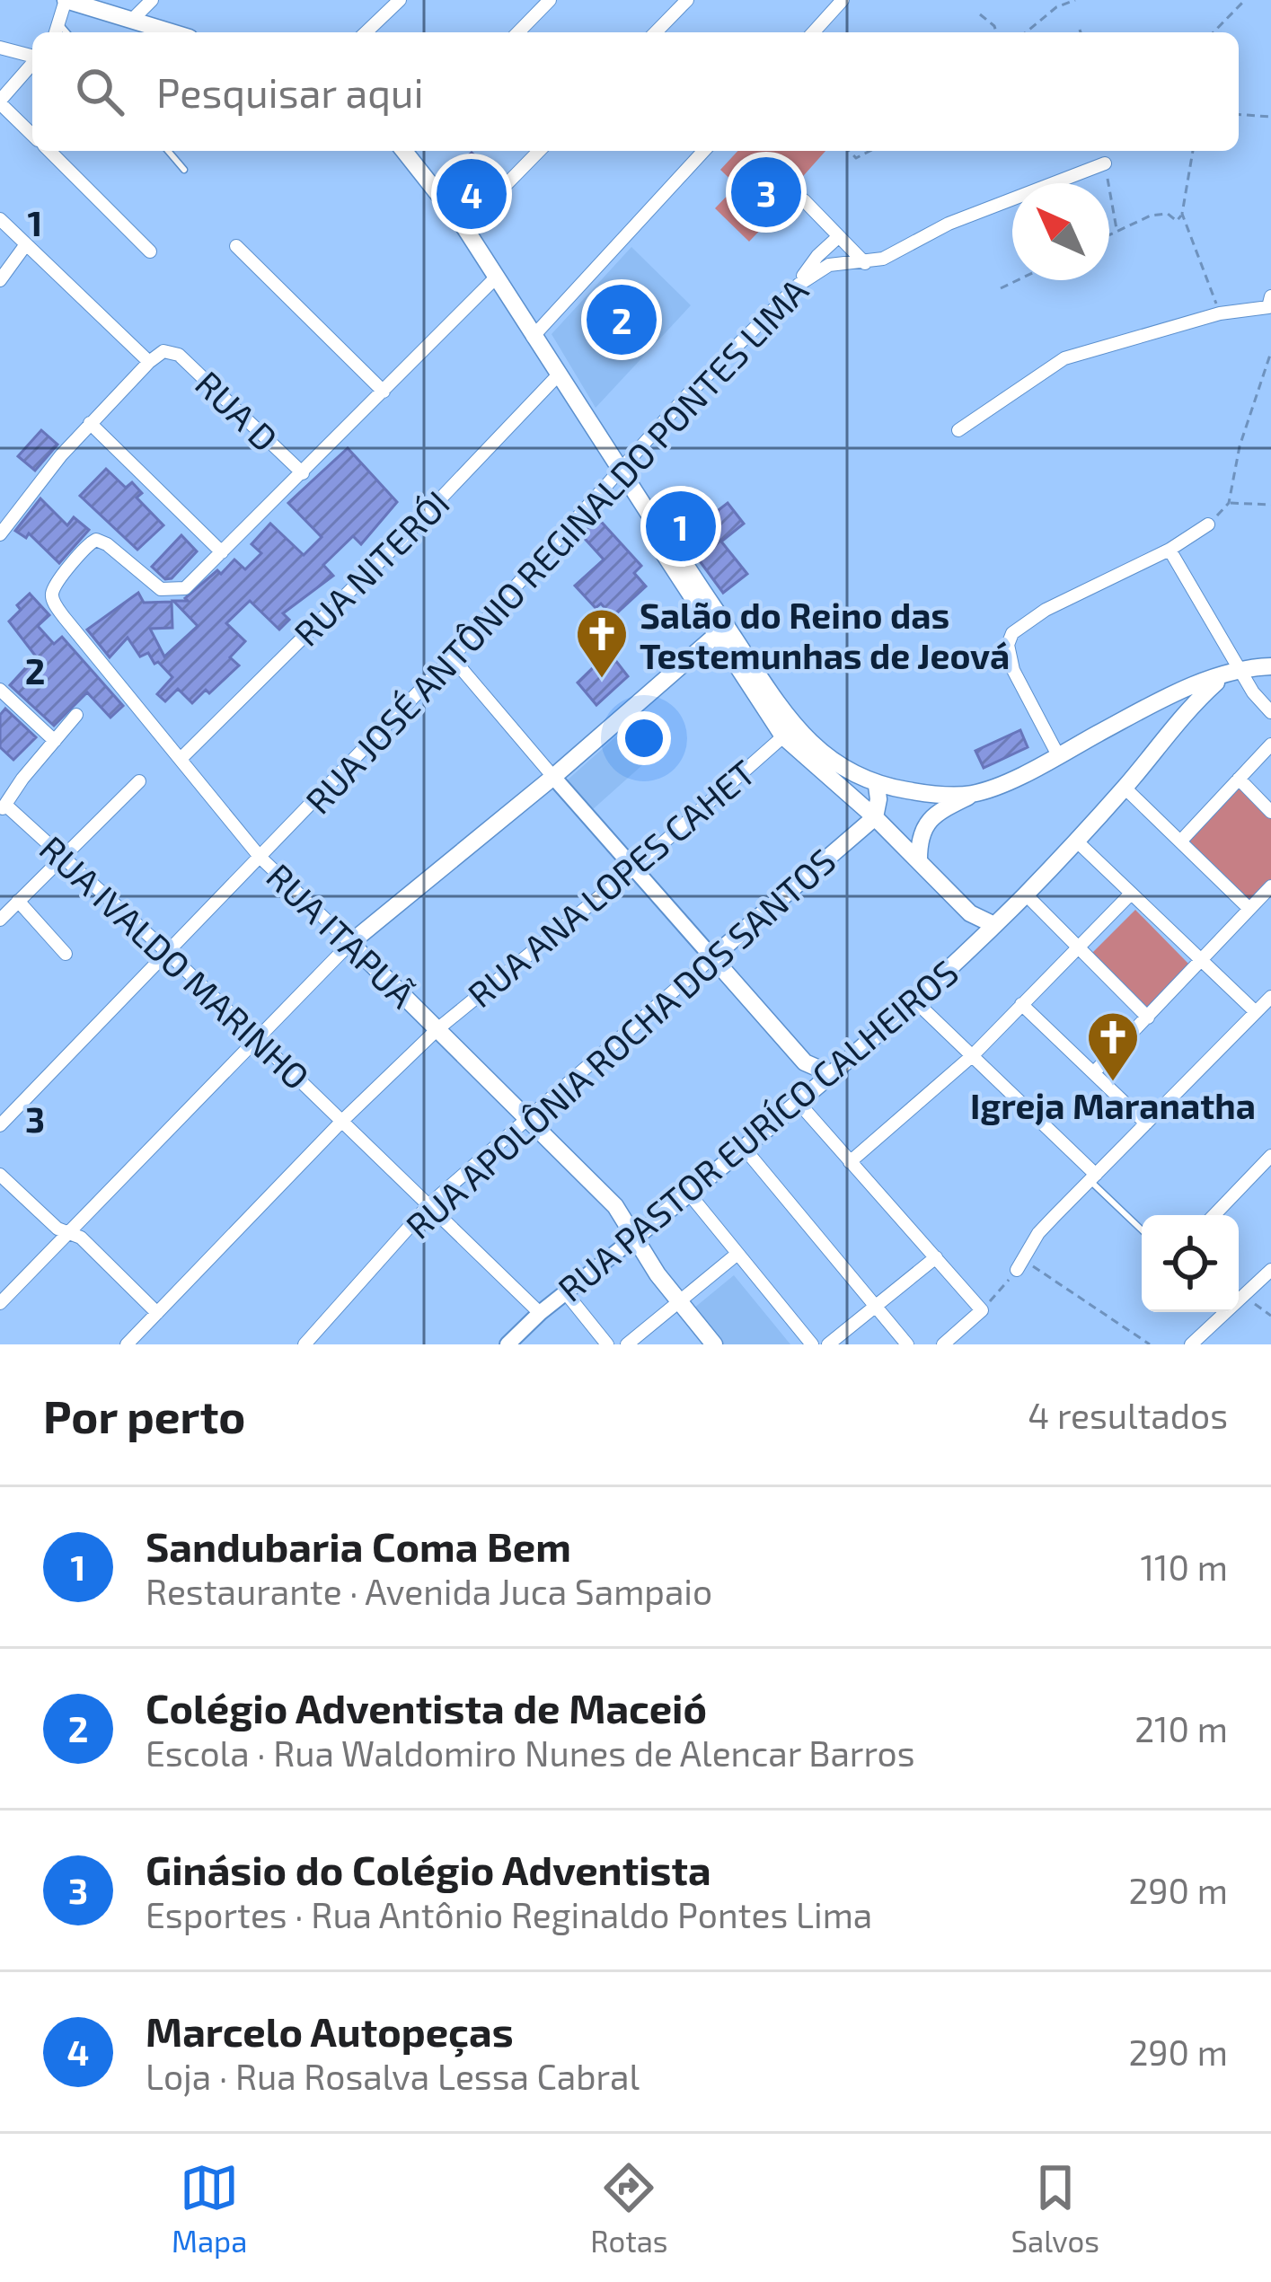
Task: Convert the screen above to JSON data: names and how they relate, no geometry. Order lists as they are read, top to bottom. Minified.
{"streets":{"main road":["RUA ITAPUÃ","RUA APOLÔNIA ROCHA DOS SANTOS","RUA PASTOR EURÍCO CALHEIROS"],"street":["RUA D","RUA JOSÉ ANTÔNIO REGINALDO PONTES LIMA","RUA NITERÓI","RUA ANA LOPES CAHET","RUA IVALDO MARINHO"]},"crossings":[["RUA JOSÉ ANTÔNIO REGINALDO PONTES LIMA","RUA ITAPUÃ"],["RUA JOSÉ ANTÔNIO REGINALDO PONTES LIMA","RUA IVALDO MARINHO"],["RUA NITERÓI","RUA ITAPUÃ"],["RUA ANA LOPES CAHET","RUA ITAPUÃ"],["RUA ITAPUÃ","RUA APOLÔNIA ROCHA DOS SANTOS"],["RUA ITAPUÃ","RUA PASTOR EURÍCO CALHEIROS"],["RUA IVALDO MARINHO","RUA APOLÔNIA ROCHA DOS SANTOS"],["RUA IVALDO MARINHO","RUA PASTOR EURÍCO CALHEIROS"]],"places":{"church":["Salão do Reino das Testemunhas de Jeová","Igreja Maranatha"]},"north":"top left","page":{"search":"Pesquisar aqui","pins":["3","4","2","1"],"heading":["Por perto","4 resultados"],"list":[{"mark":"1","name":"Sandubaria Coma Bem","note":"Restaurante · Avenida Juca Sampaio","value":"110 m"},{"mark":"2","name":"Colégio Adventista de Maceió","note":"Escola · Rua Waldomiro Nunes de Alencar Barros","value":"210 m"},{"mark":"3","name":"Ginásio do Colégio Adventista","note":"Esportes · Rua Antônio Reginaldo Pontes Lima","value":"290 m"},{"mark":"4","name":"Marcelo Autopeças","note":"Loja · Rua Rosalva Lessa Cabral","value":"290 m"}],"nav":["Mapa","Rotas","Salvos"]},"grid":{"rows":["1","2","3"]}}
